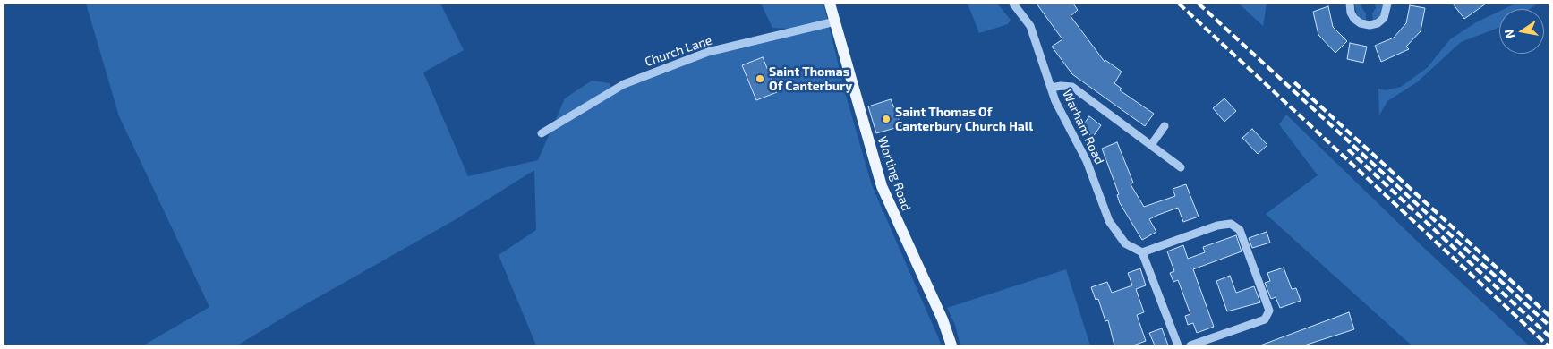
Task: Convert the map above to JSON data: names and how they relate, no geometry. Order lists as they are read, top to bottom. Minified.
{"streets":{"main road":["Worting Road"],"street":["Church Lane","Warham Road"]},"crossings":[["Church Lane","Worting Road"]],"places":["Saint Thomas Of Canterbury","Saint Thomas Of Canterbury Church Hall"],"north":"left"}
